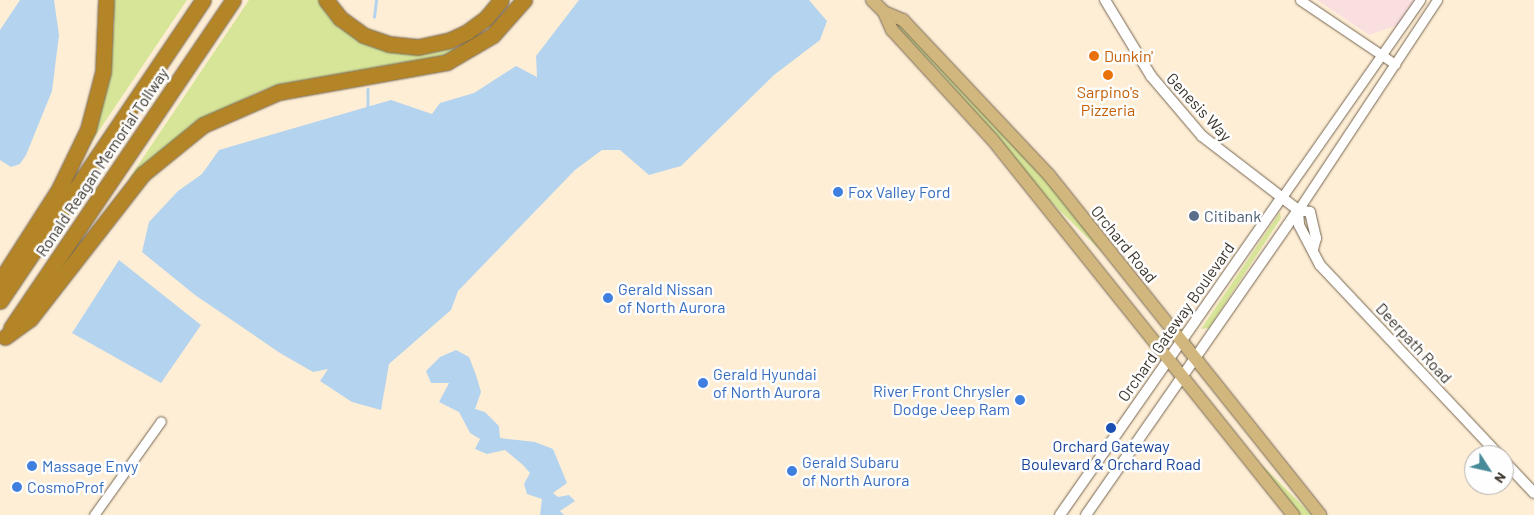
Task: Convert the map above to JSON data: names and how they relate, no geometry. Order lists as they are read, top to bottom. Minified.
{"streets":{"highway":["Ronald Reagan Memorial Tollway"],"main road":["Orchard Road"],"street":["Genesis Way","Orchard Gateway Boulevard","Deerpath Road"]},"crossings":[["Genesis Way","Orchard Gateway Boulevard"],["Genesis Way","Deerpath Road"],["Orchard Road","Orchard Gateway Boulevard"]],"places":["Dunkin'","Sarpino's Pizzeria","Fox Valley Ford","Citibank","Gerald Nissan of North Aurora","Gerald Hyundai of North Aurora","River Front Chrysler Dodge Jeep Ram","Orchard Gateway Boulevard & Orchard Road","Massage Envy","Gerald Subaru of North Aurora","CosmoProf"],"north":"bottom right"}
